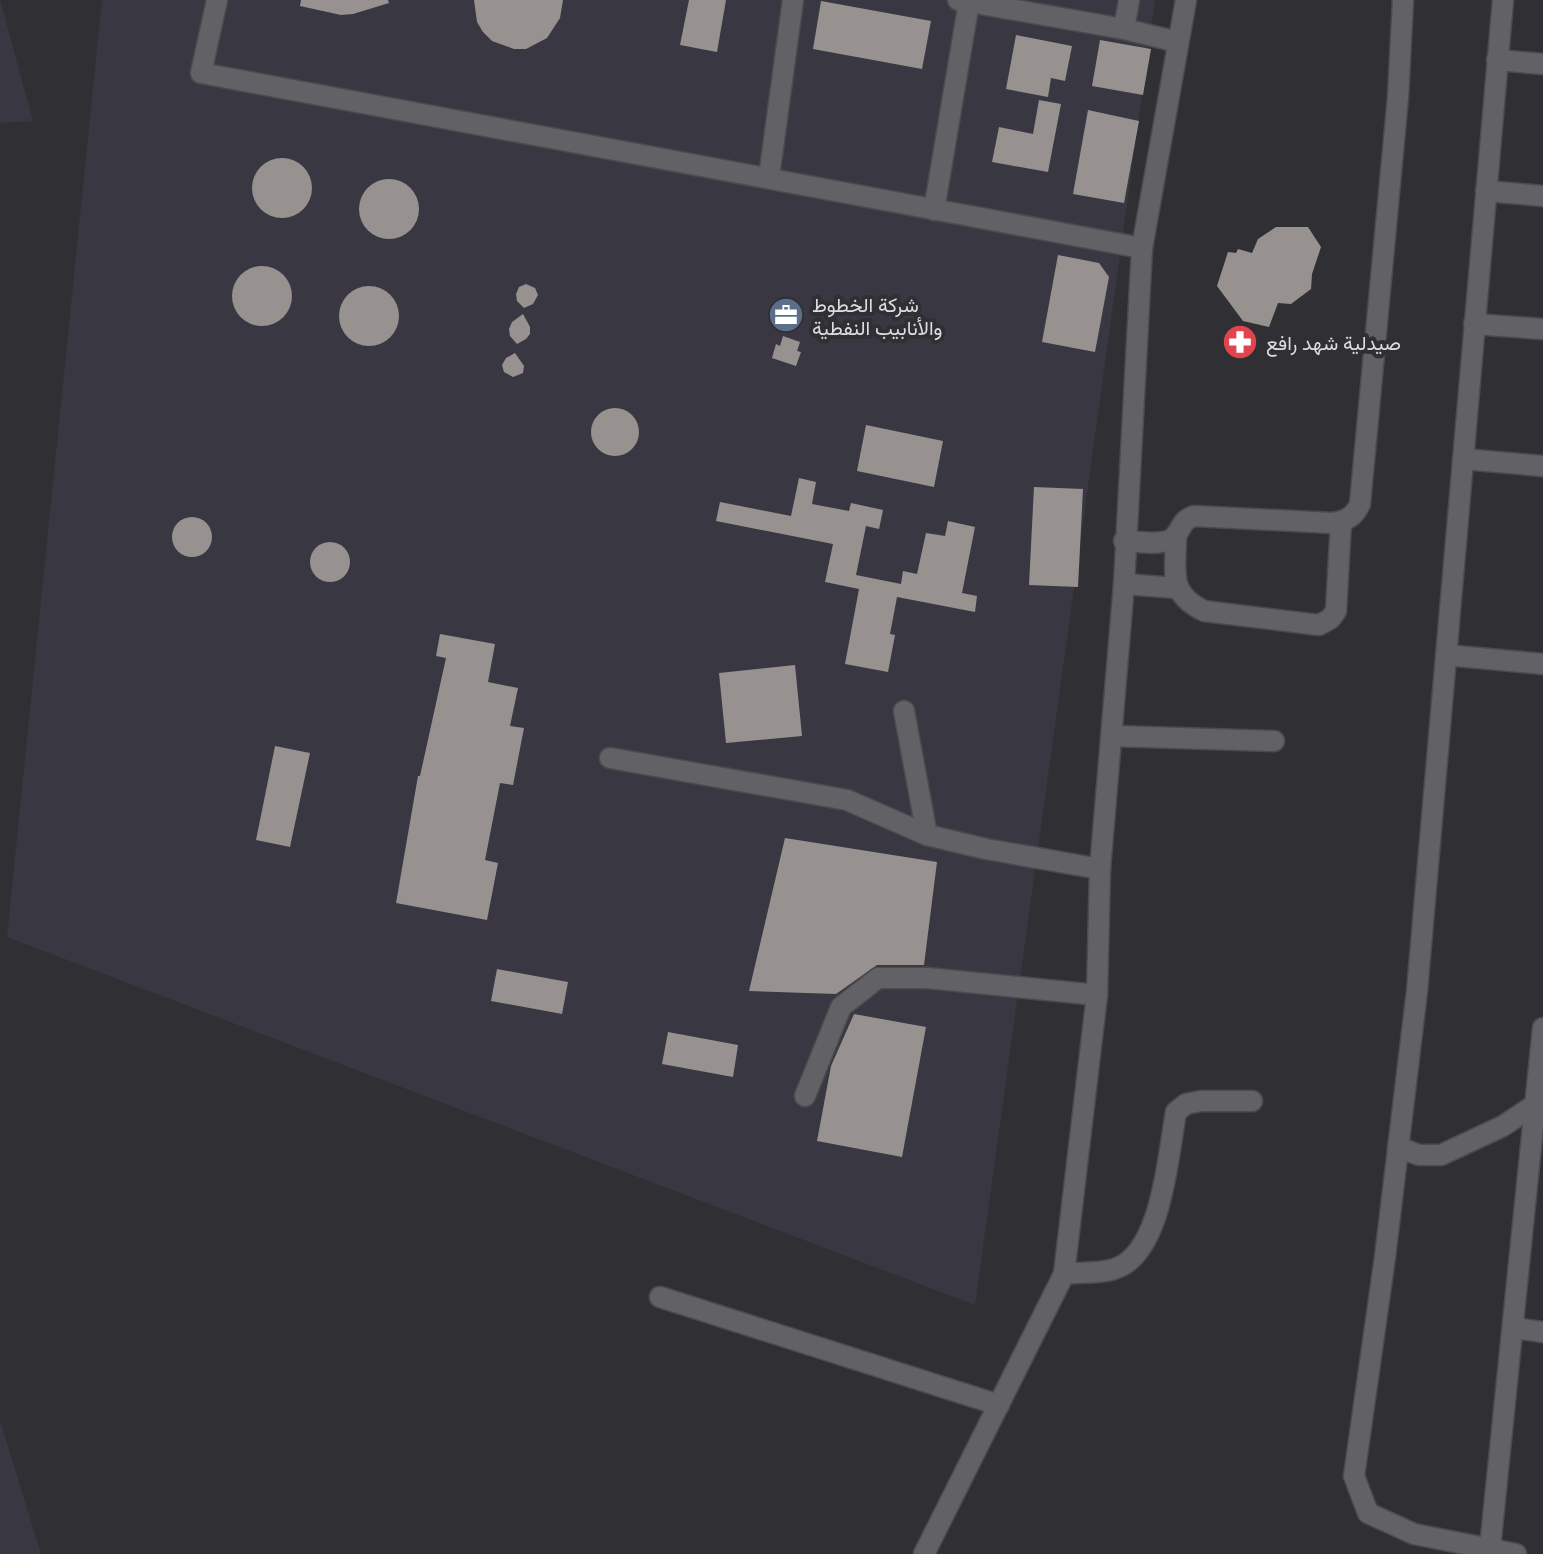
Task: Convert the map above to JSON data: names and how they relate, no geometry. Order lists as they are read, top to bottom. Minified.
{"places":{"office":["شركة الخطوط والأنابيب النفطية"],"pharmacy":["صيدلية شهد رافع"]}}
